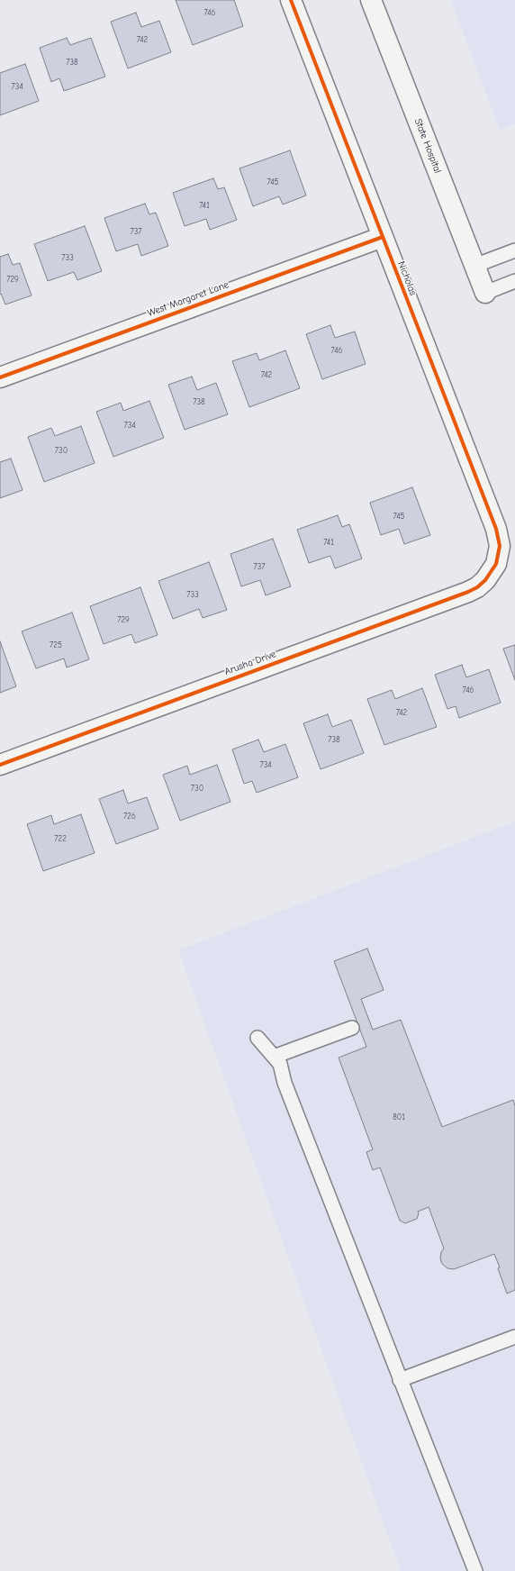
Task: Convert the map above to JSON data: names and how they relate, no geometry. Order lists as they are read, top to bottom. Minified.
{"streets":{"street":["State Hospital","Nicholas","West Margaret Lane","Arusha Drive"]},"crossings":[["Nicholas","West Margaret Lane"],["Nicholas","Arusha Drive"]],"house_numbers":["746","742","738","734","745","741","737","733","729","746","742","738","734","730","745","741","737","733","729","725","746","742","738","734","730","726","722","801"]}
